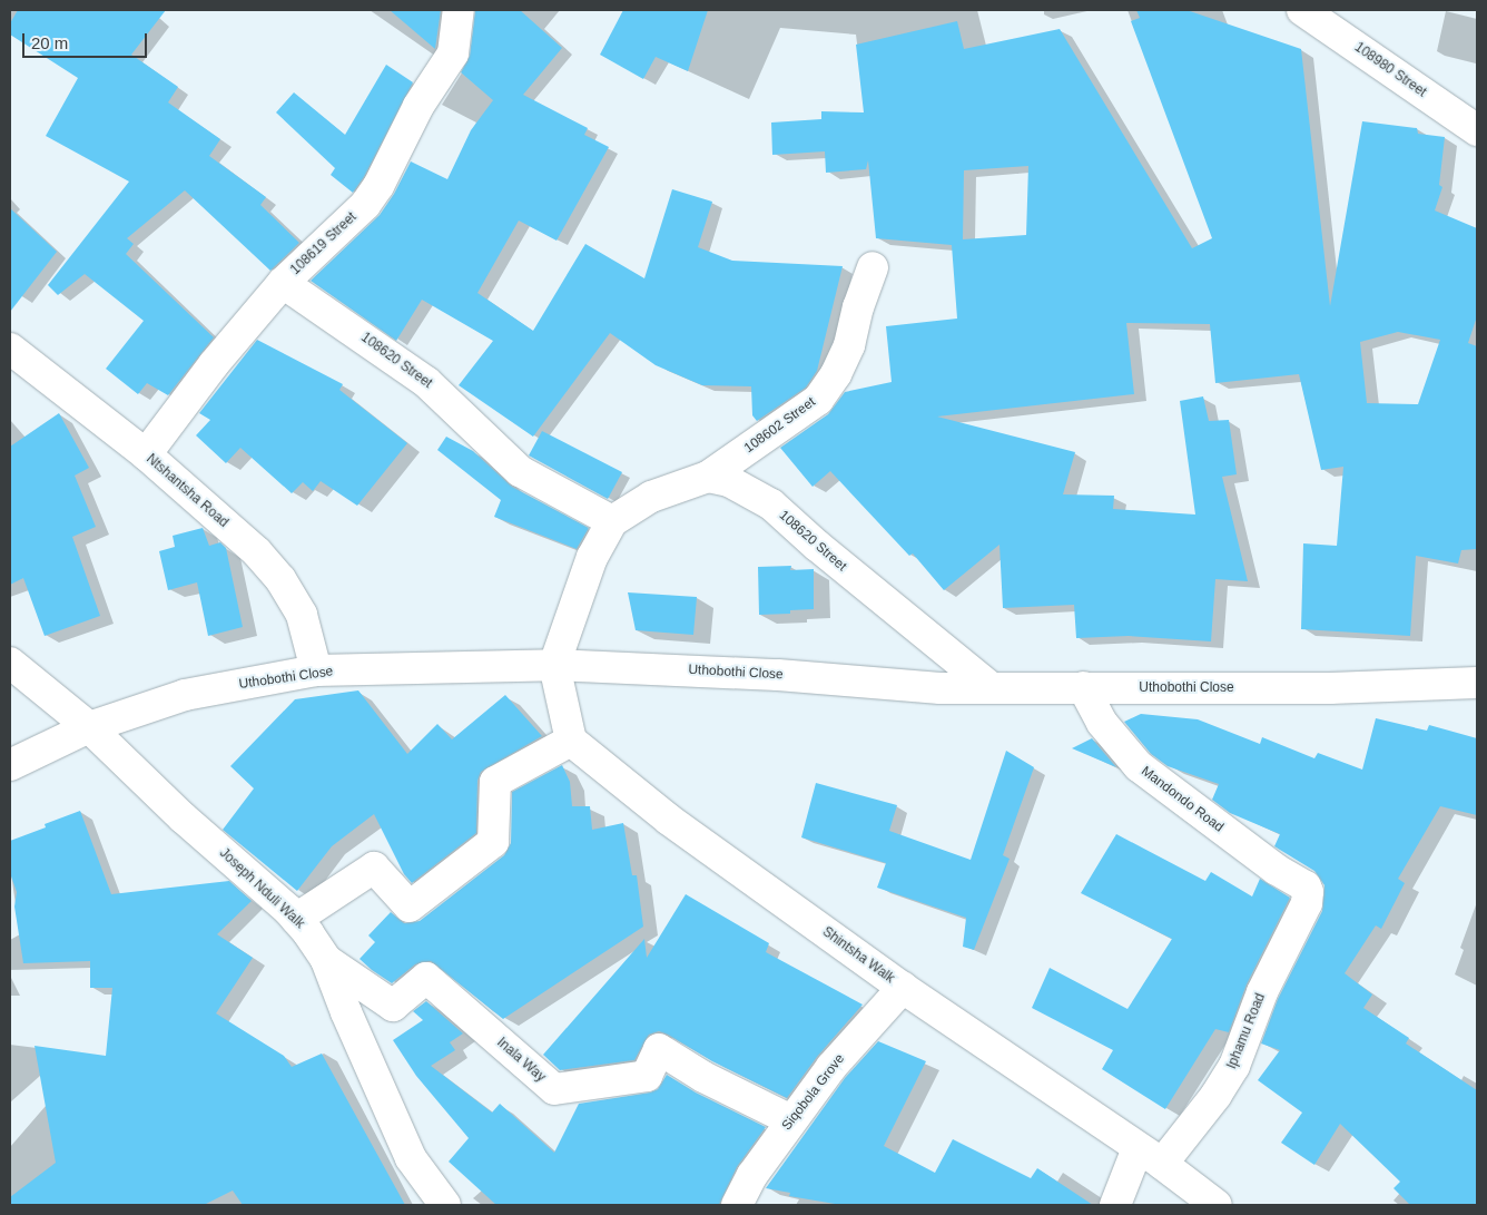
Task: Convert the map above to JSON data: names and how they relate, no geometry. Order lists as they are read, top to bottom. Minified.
{"streets":{"street":["108980 Street","108619 Street","108620 Street","108602 Street","Ntshantsha Road","Uthobothi Close","Mandondo Road","Joseph Nduli Walk","Shintsha Walk","Iphamu Road","Inala Way","Siqobola Grove"]},"crossings":[["108619 Street","108620 Street"],["108619 Street","Ntshantsha Road"],["108620 Street","108602 Street"],["108620 Street","Uthobothi Close"],["Ntshantsha Road","Uthobothi Close"],["Uthobothi Close","Mandondo Road"],["Uthobothi Close","Joseph Nduli Walk"],["Mandondo Road","Iphamu Road"],["Joseph Nduli Walk","Inala Way"],["Shintsha Walk","Iphamu Road"],["Shintsha Walk","Siqobola Grove"],["Inala Way","Siqobola Grove"]],"scale_bar":"20 m"}
